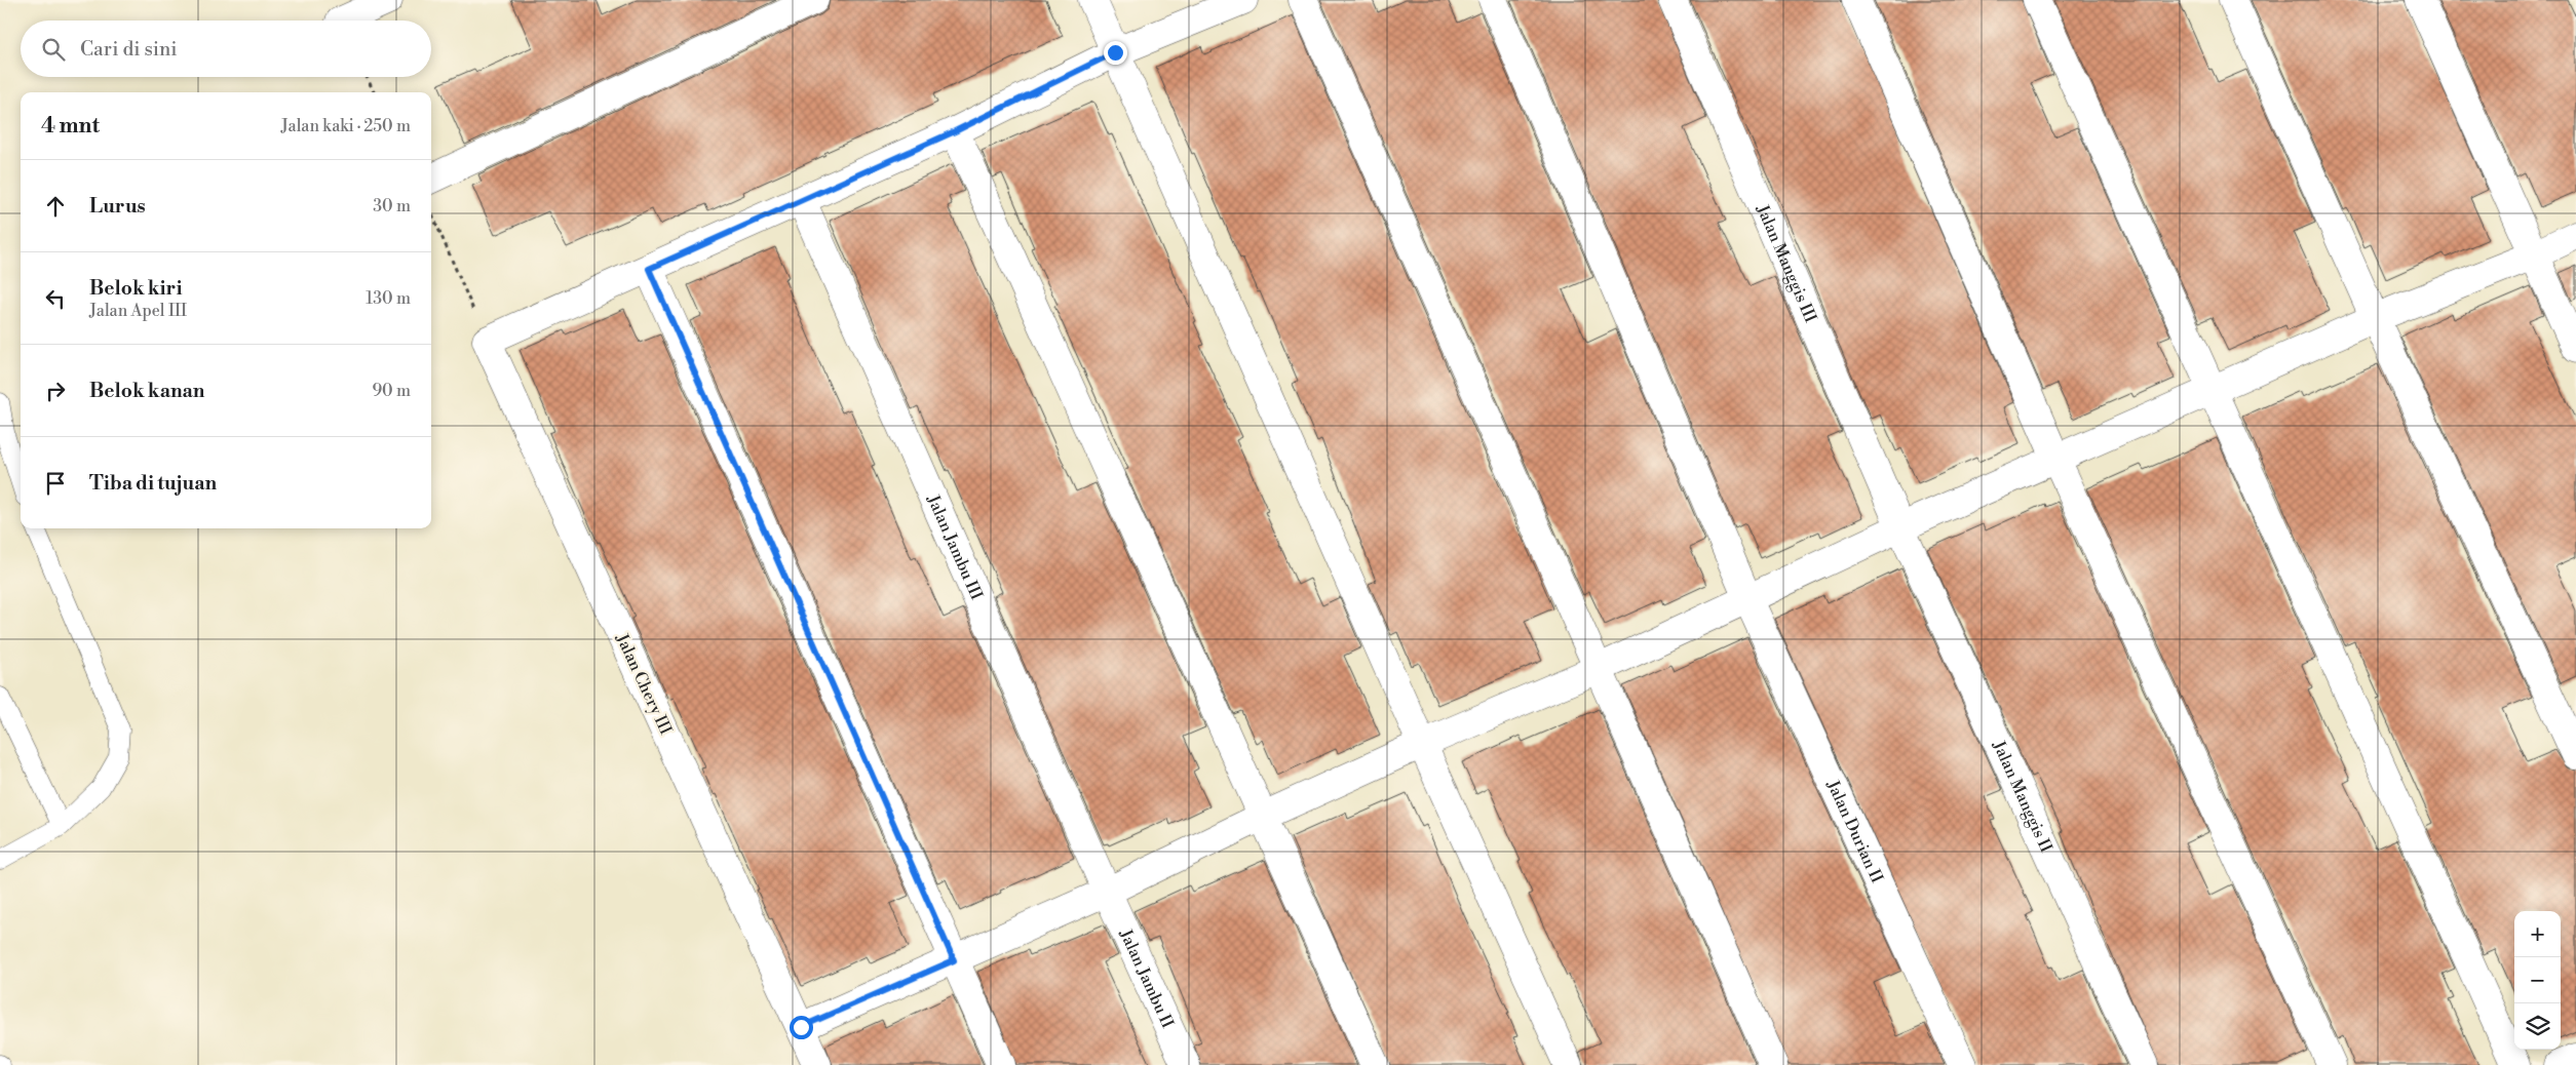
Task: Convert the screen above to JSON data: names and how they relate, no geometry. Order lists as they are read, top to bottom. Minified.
{"streets":{"street":["Jalan Manggis III","Jalan Jambu III","Jalan Chery III","Jalan Manggis II","Jalan Durian II","Jalan Jambu II"]},"crossings":[["Jalan Manggis III","Jalan Manggis II"],["Jalan Jambu III","Jalan Jambu II"]],"page":{"search":"Cari di sini","heading":["4 mnt","Jalan kaki · 250 m"],"list":[["Lurus","30 m"],["Belok kiri","Jalan Apel III","130 m"],["Belok kanan","90 m"],"Tiba di tujuan"],"map_buttons":["+","−"]}}
